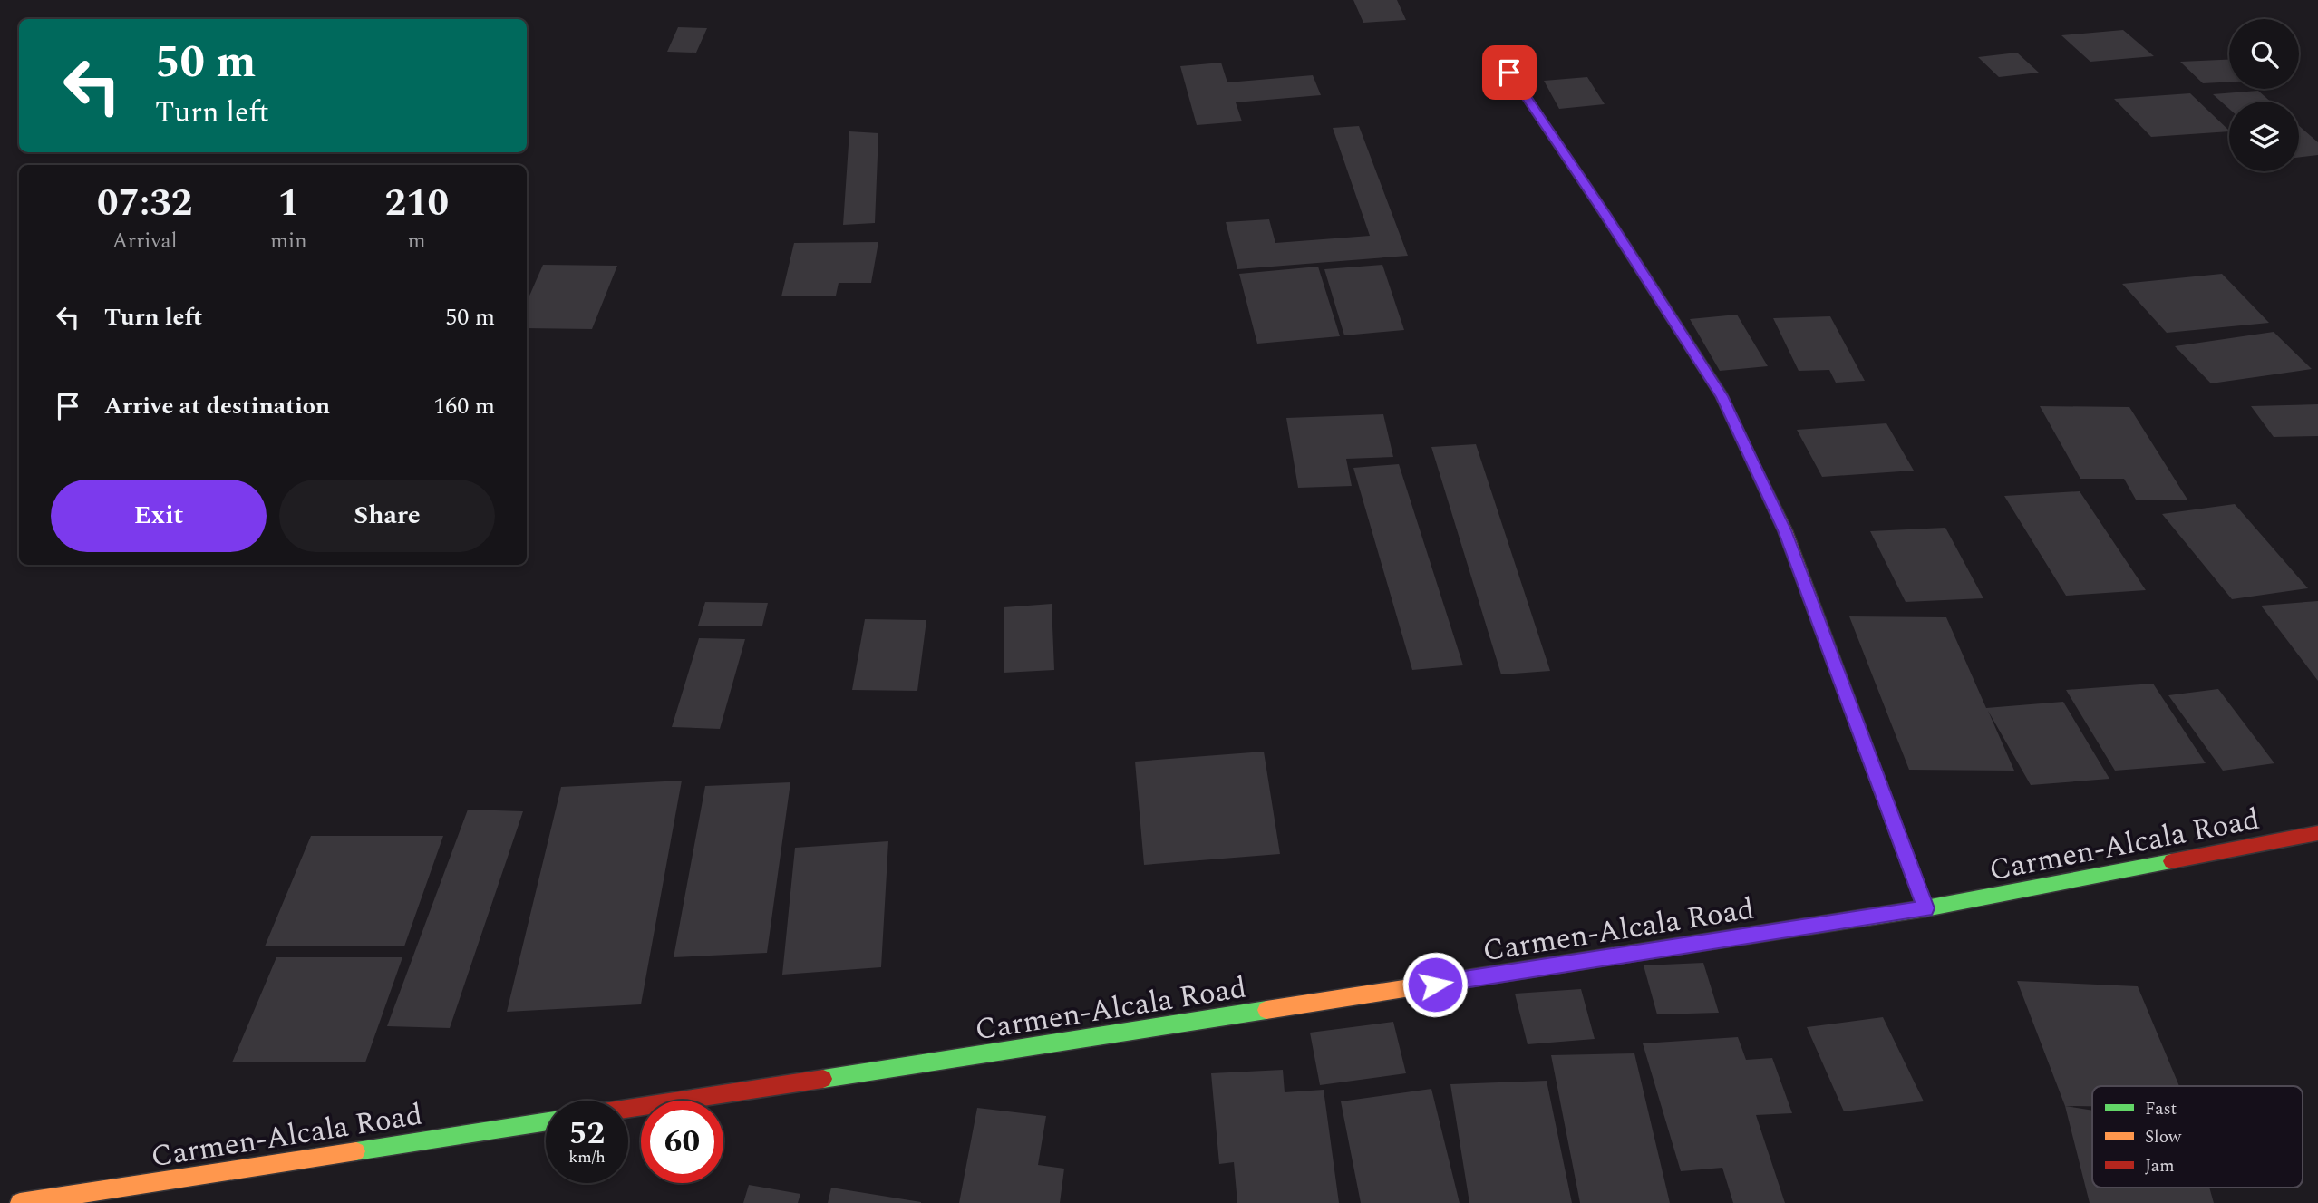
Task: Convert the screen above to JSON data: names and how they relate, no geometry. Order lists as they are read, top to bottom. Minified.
{"streets":{"main road":["Carmen-Alcala Road"]},"legend":["Fast","Slow","Jam"],"page":{"turn":["50 m","Turn left"],"eta":["07:32","Arrival","1","min","210","m"],"list":[{"name":"Turn left","value":"50 m"},{"name":"Arrive at destination","value":"160 m"}],"buttons":["Exit","Share"],"speed":"52 km/h","limit":"60"}}
